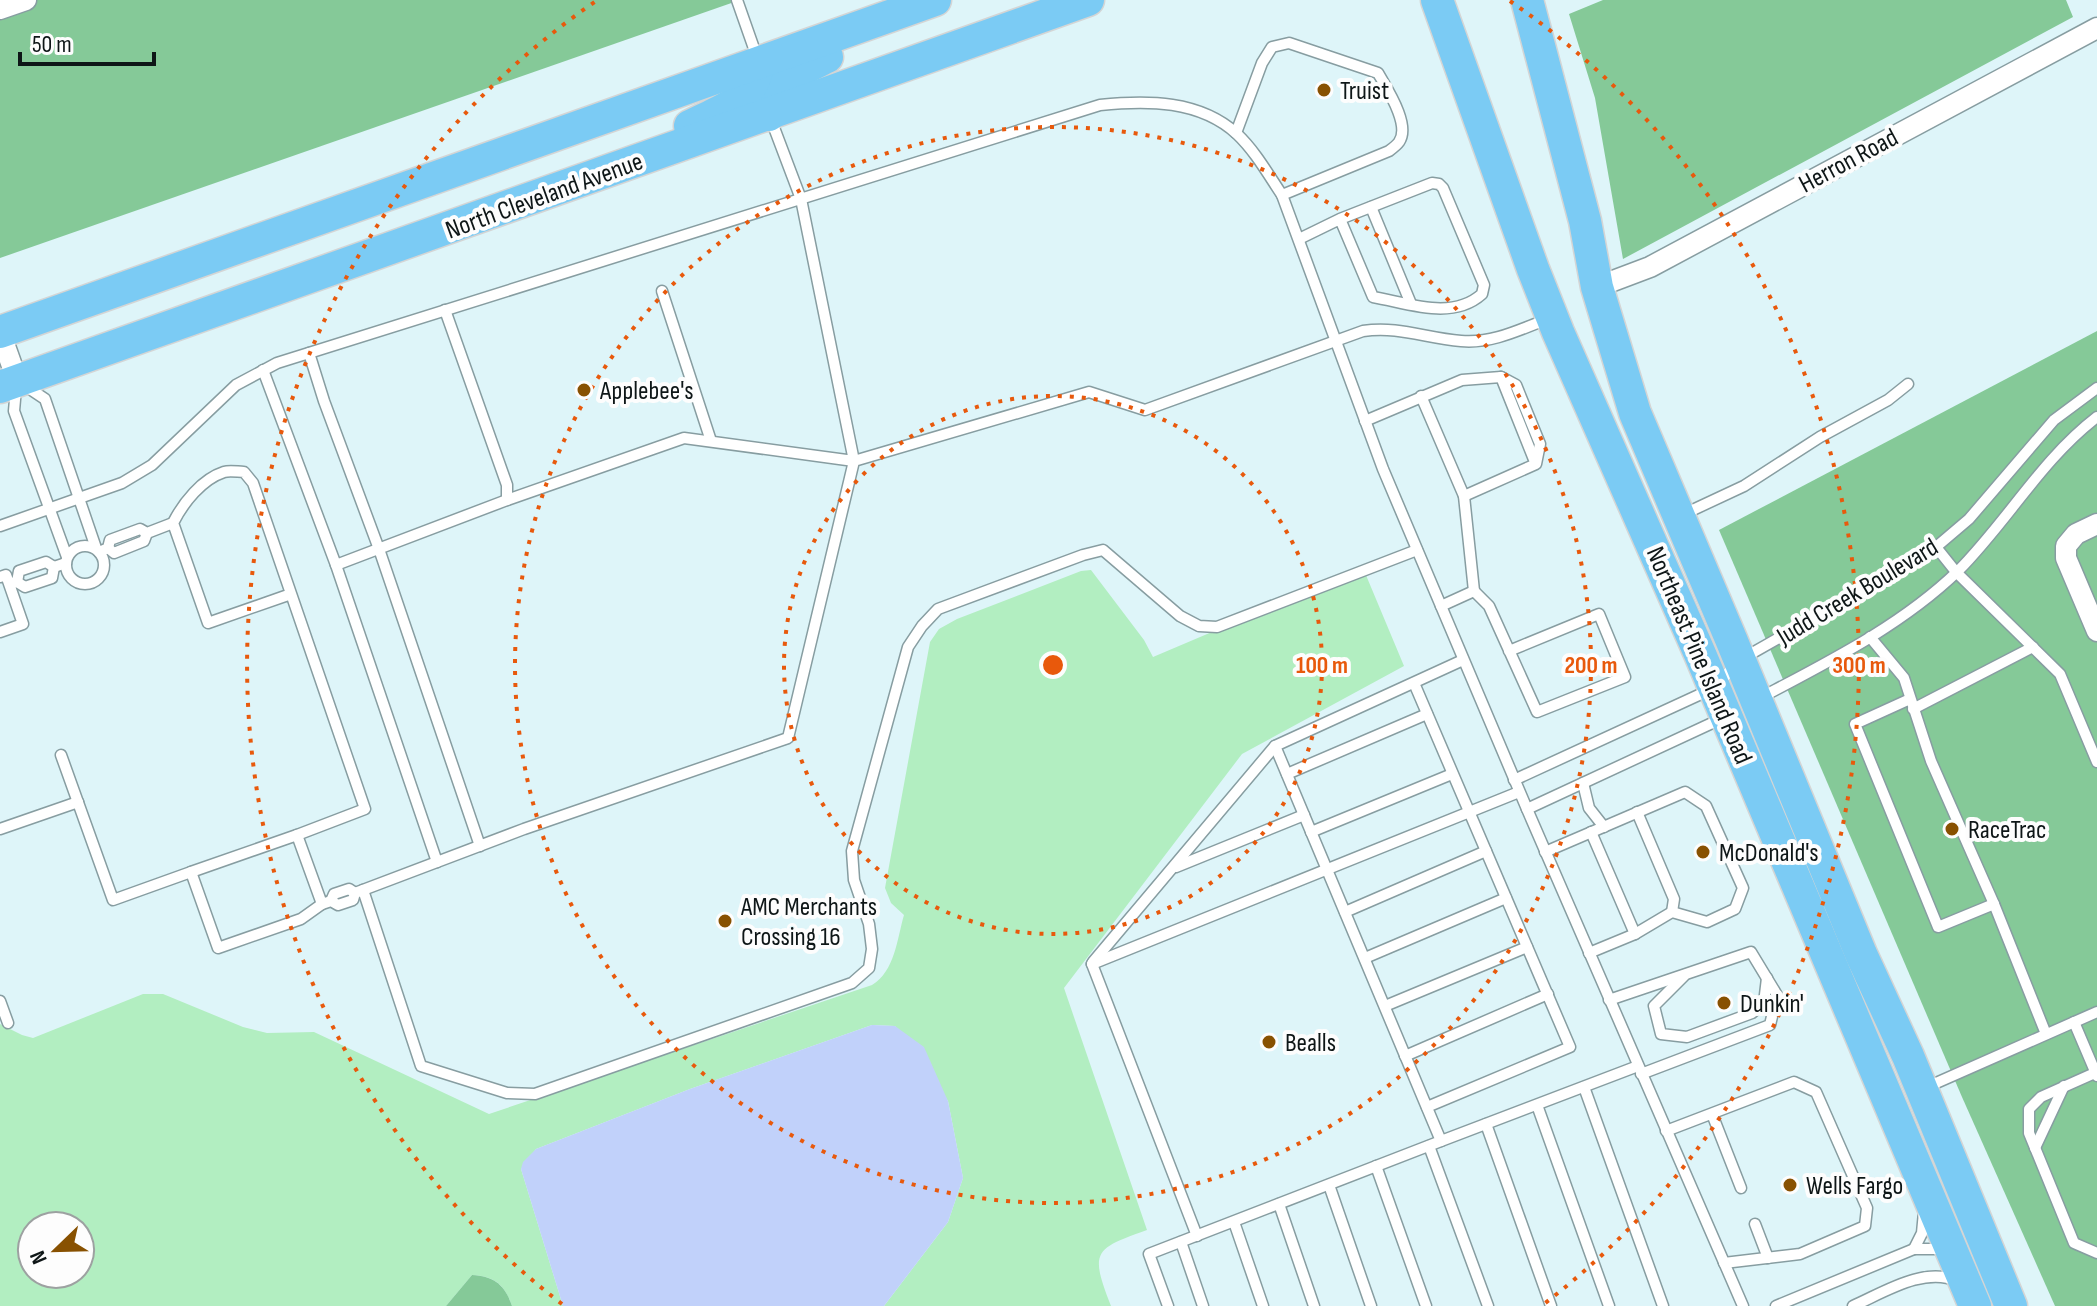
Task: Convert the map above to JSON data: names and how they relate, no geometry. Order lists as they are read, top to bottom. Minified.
{"streets":{"main road":["North Cleveland Avenue","Northeast Pine Island Road"],"street":["Herron Road"],"lane":["Judd Creek Boulevard"]},"crossings":[["Herron Road","Northeast Pine Island Road"],["Judd Creek Boulevard","Northeast Pine Island Road"]],"places":["Truist","Applebee's","RaceTrac","McDonald's","AMC Merchants Crossing 16","Dunkin'","Bealls","Wells Fargo"],"scale_bar":"50 m","north":"bottom left","rings":["100 m","200 m","300 m"]}
